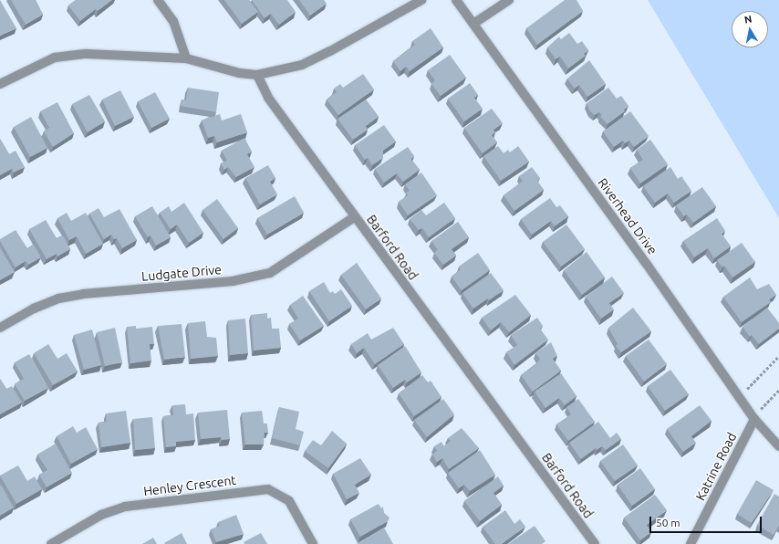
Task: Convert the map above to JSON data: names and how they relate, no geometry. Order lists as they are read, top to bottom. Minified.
{"streets":{"street":["Riverhead Drive","Barford Road","Ludgate Drive","Katrine Road","Henley Crescent"]},"crossings":[["Riverhead Drive","Katrine Road"],["Barford Road","Ludgate Drive"]],"scale_bar":"50 m","north":"top"}
